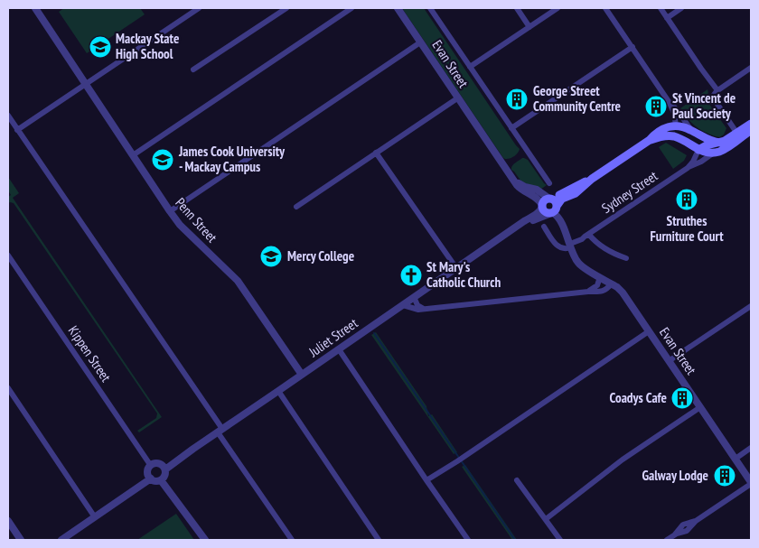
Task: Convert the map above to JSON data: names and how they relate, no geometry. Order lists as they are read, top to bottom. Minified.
{"streets":{"main road":["Juliet Street"],"street":["Evan Street","Sydney Street","Penn Street","Kippen Street"]},"crossings":[["Evan Street","Sydney Street"],["Evan Street","Juliet Street"],["Penn Street","Juliet Street"],["Juliet Street","Kippen Street"]],"places":{"school or university":["Mackay State High School","James Cook University - Mackay Campus","Mercy College"],"building":["George Street Community Centre","St Vincent de Paul Society","Struthes Furniture Court","Coadys Cafe","Galway Lodge"],"church":["St Mary's Catholic Church"]}}
